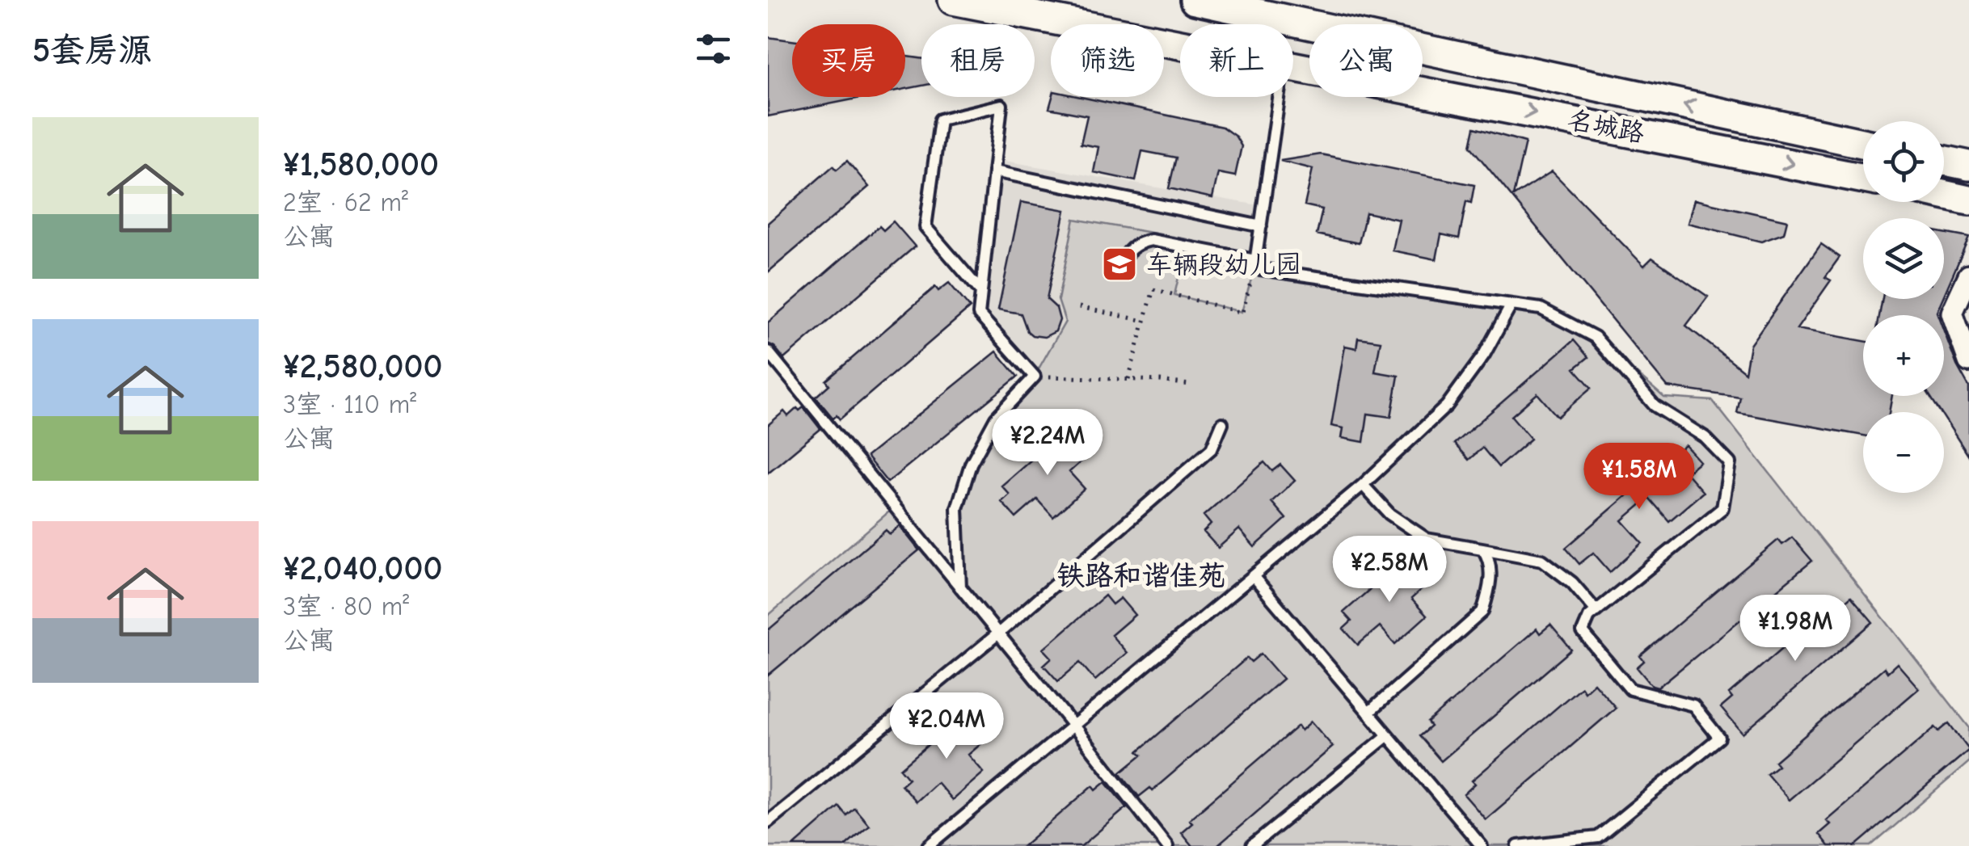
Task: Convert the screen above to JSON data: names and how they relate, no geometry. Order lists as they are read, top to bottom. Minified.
{"streets":{"main road":["名城路"]},"districts":["铁路和谐佳苑"],"places":{"school or university":["车辆段幼儿园"]},"page":{"heading":"5套房源","chip":["买房","租房","筛选","新上","公寓"],"list":[{"name":"¥1,580,000","note":"2室 · 62 m² · 公寓"},{"name":"¥2,580,000","note":"3室 · 110 m² · 公寓"},{"name":"¥2,040,000","note":"3室 · 80 m² · 公寓"}],"map_buttons":["+","−"],"price":["¥2.24M","¥1.58M","¥2.58M","¥1.98M","¥2.04M"]}}
